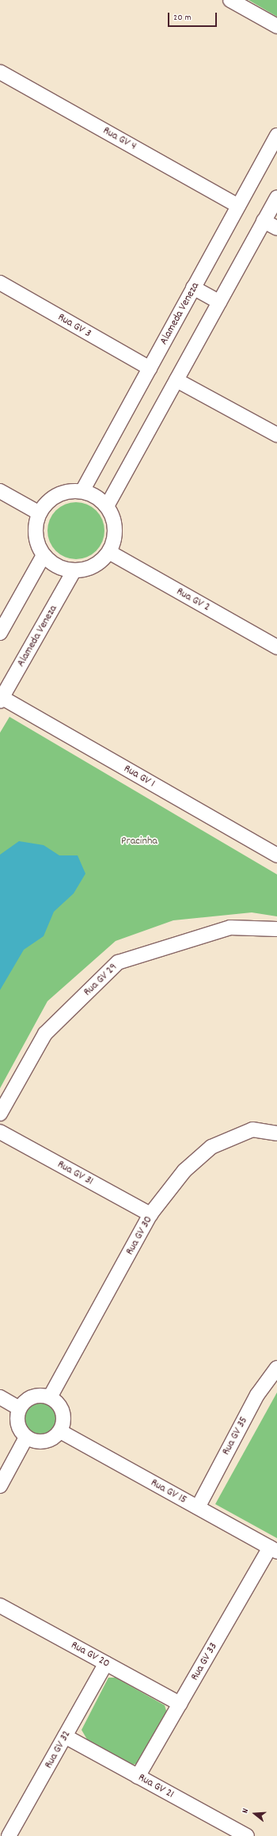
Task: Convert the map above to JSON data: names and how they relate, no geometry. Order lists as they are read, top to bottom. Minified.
{"streets":{"street":["Rua GV 4","Alameda Veneza","Rua GV 3","Rua GV 2","Rua GV 1","Rua GV 29","Rua GV 31","Rua GV 30","Rua GV 35","Rua GV 15","Rua GV 20","Rua GV 33","Rua GV 32","Rua GV 21"]},"crossings":[["Rua GV 4","Alameda Veneza"],["Alameda Veneza","Rua GV 3"],["Alameda Veneza","Rua GV 2"],["Alameda Veneza","Rua GV 1"],["Rua GV 31","Rua GV 30"],["Rua GV 30","Rua GV 15"],["Rua GV 35","Rua GV 15"],["Rua GV 15","Rua GV 33"],["Rua GV 20","Rua GV 33"],["Rua GV 20","Rua GV 32"],["Rua GV 33","Rua GV 21"],["Rua GV 32","Rua GV 21"]],"parks":["Pracinha"],"scale_bar":"20 m","north":"left"}
